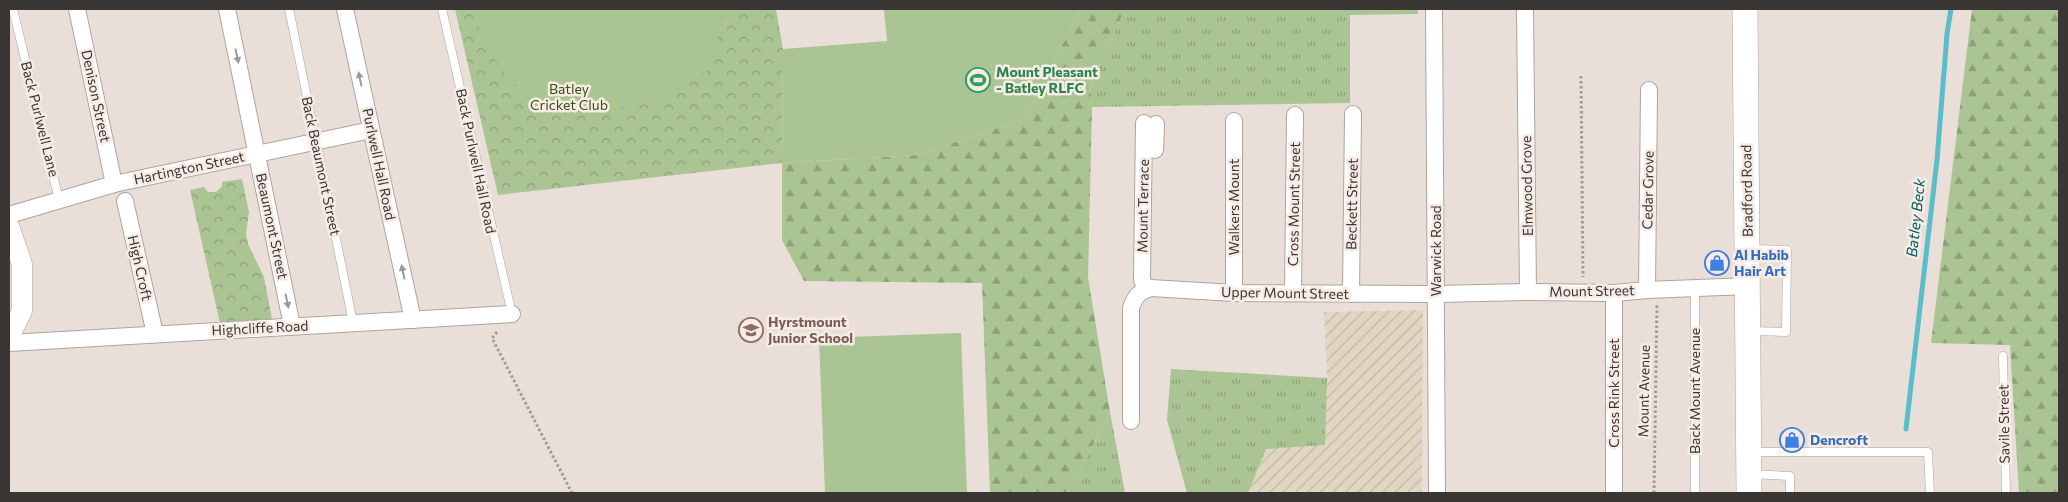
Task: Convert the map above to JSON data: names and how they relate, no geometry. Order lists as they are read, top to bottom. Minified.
{"streets":{"main road":["Bradford Road"],"street":["Denison Street","Purlwell Hall Road","Hartington Street","Elmwood Grove","Cedar Grove","Cross Mount Street","Beckett Street","Mount Terrace","Walkers Mount","Beaumont Street","Warwick Road","High Croft","Mount Street","Upper Mount Street","Highcliffe Road","Cross Rink Street"],"lane":["Back Purlwell Lane","Back Purlwell Hall Road","Back Beaumont Street","Back Mount Avenue","Savile Street"],"path":["Mount Avenue"]},"crossings":[["Denison Street","Hartington Street"],["Back Purlwell Lane","Hartington Street"],["Back Purlwell Hall Road","Highcliffe Road"],["Purlwell Hall Road","Hartington Street"],["Purlwell Hall Road","Highcliffe Road"],["Back Beaumont Street","Hartington Street"],["Back Beaumont Street","Highcliffe Road"],["Hartington Street","Beaumont Street"],["Elmwood Grove","Mount Street"],["Cedar Grove","Mount Street"],["Cedar Grove","Mount Avenue"],["Bradford Road","Mount Street"],["Cross Mount Street","Upper Mount Street"],["Beckett Street","Upper Mount Street"],["Mount Terrace","Upper Mount Street"],["Walkers Mount","Upper Mount Street"],["Beaumont Street","Highcliffe Road"],["Warwick Road","Mount Street"],["Warwick Road","Upper Mount Street"],["High Croft","Highcliffe Road"],["Mount Street","Upper Mount Street"],["Mount Street","Mount Avenue"],["Mount Street","Back Mount Avenue"],["Mount Street","Cross Rink Street"]],"one_way":["Purlwell Hall Road","Beaumont Street"],"water":["Batley Beck"],"parks":["Batley Cricket Club"],"places":{"sports":["Mount Pleasant - Batley RLFC"],"shop":["Al Habib Hair Art","Dencroft"],"school or university":["Hyrstmount Junior School"]}}
